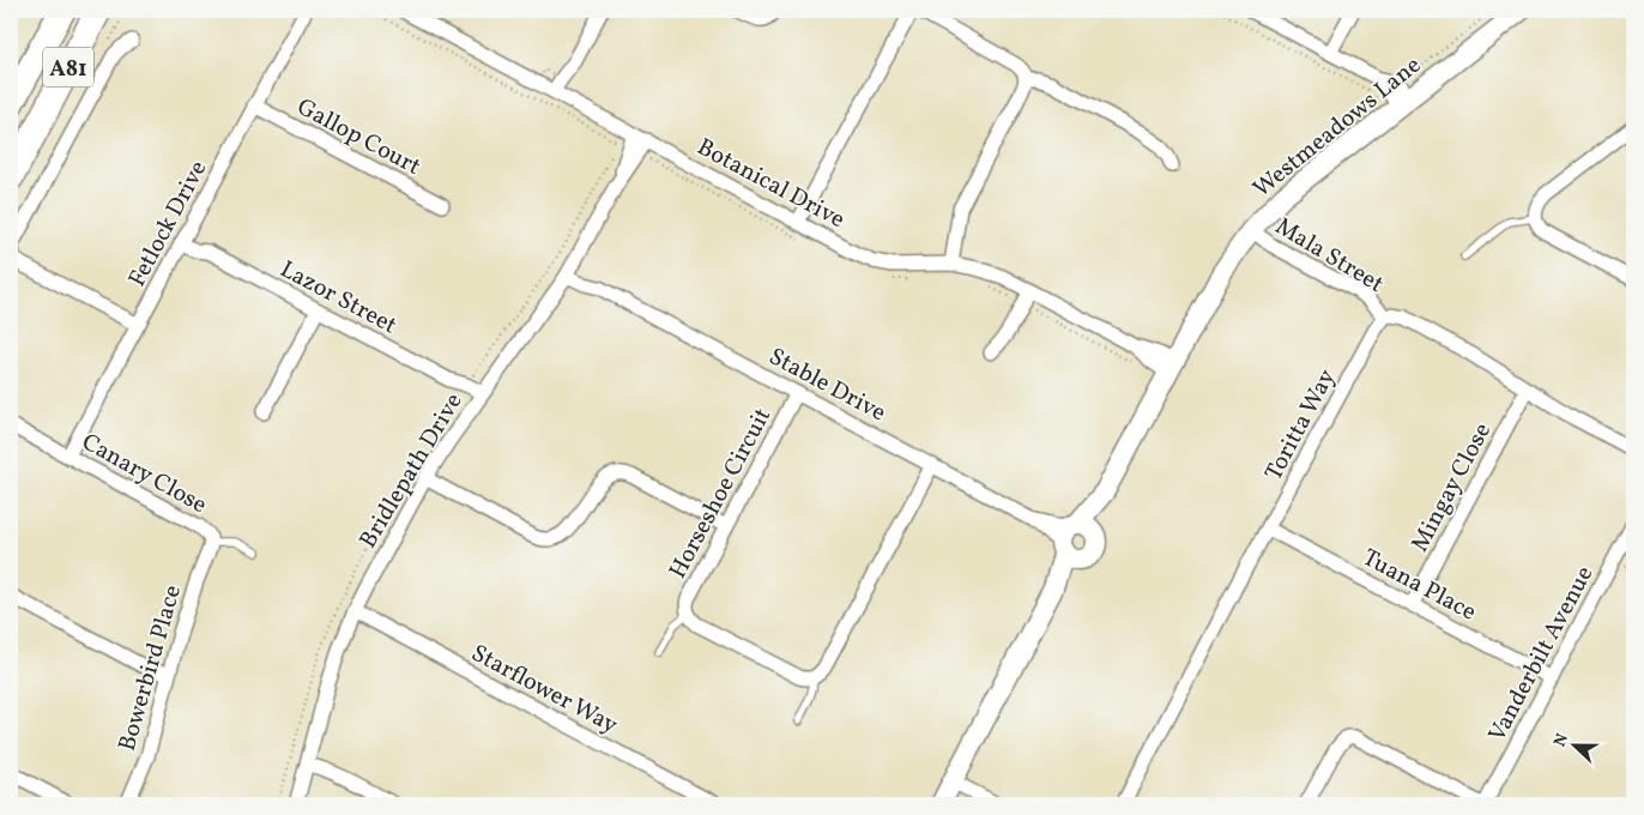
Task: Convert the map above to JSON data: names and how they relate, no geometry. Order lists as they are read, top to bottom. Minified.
{"streets":{"highway":["A81"],"street":["Westmeadows Lane","Gallop Court","Botanical Drive","Fetlock Drive","Mala Street","Lazor Street","Stable Drive","Toritta Way","Bridlepath Drive","Canary Close","Mingay Close","Horseshoe Circuit","Tuana Place","Vanderbilt Avenue","Bowerbird Place","Starflower Way"]},"crossings":[["Westmeadows Lane","Botanical Drive"],["Westmeadows Lane","Mala Street"],["Westmeadows Lane","Stable Drive"],["Gallop Court","Fetlock Drive"],["Botanical Drive","Bridlepath Drive"],["Fetlock Drive","Lazor Street"],["Fetlock Drive","Canary Close"],["Mala Street","Toritta Way"],["Lazor Street","Bridlepath Drive"],["Stable Drive","Bridlepath Drive"],["Stable Drive","Horseshoe Circuit"],["Toritta Way","Tuana Place"],["Bridlepath Drive","Starflower Way"],["Canary Close","Bowerbird Place"],["Mingay Close","Tuana Place"],["Tuana Place","Vanderbilt Avenue"]],"north":"left"}
